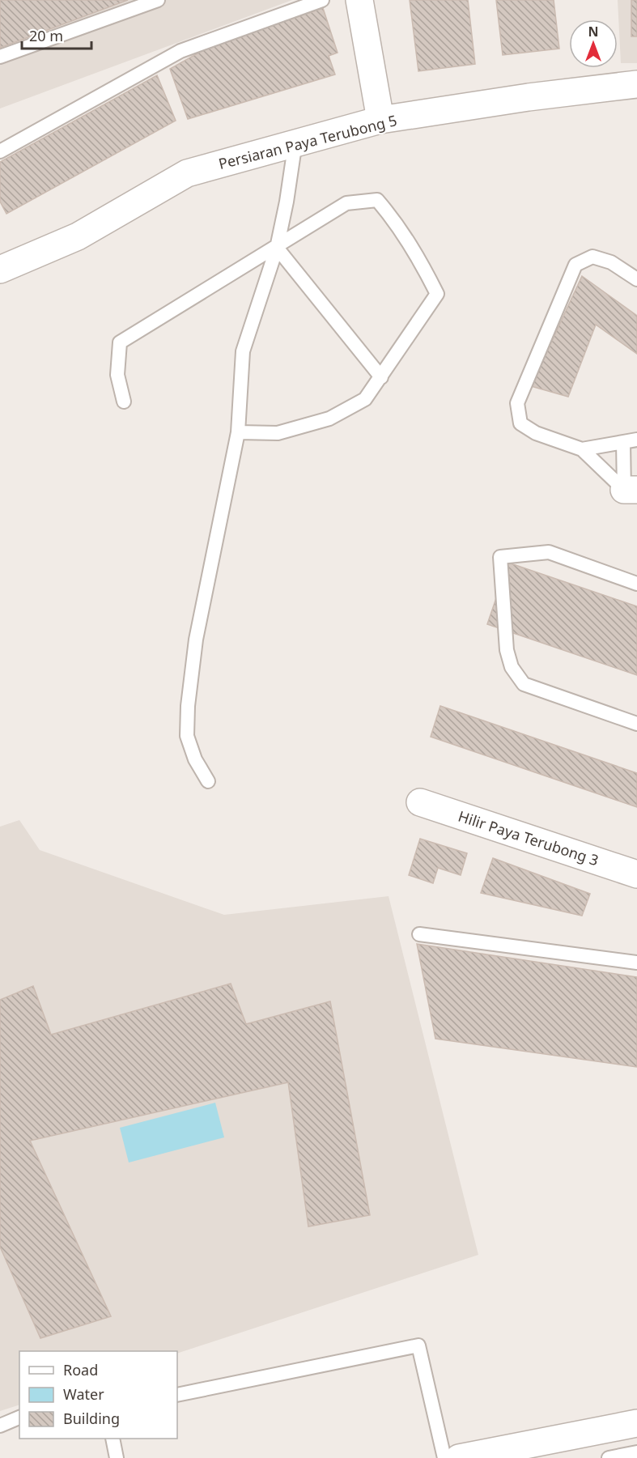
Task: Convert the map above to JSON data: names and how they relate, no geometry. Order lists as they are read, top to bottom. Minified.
{"streets":{"street":["Persiaran Paya Terubong 5","Hilir Paya Terubong 3"]},"legend":["Road","Water","Building"],"scale_bar":"20 m","north":"top"}
